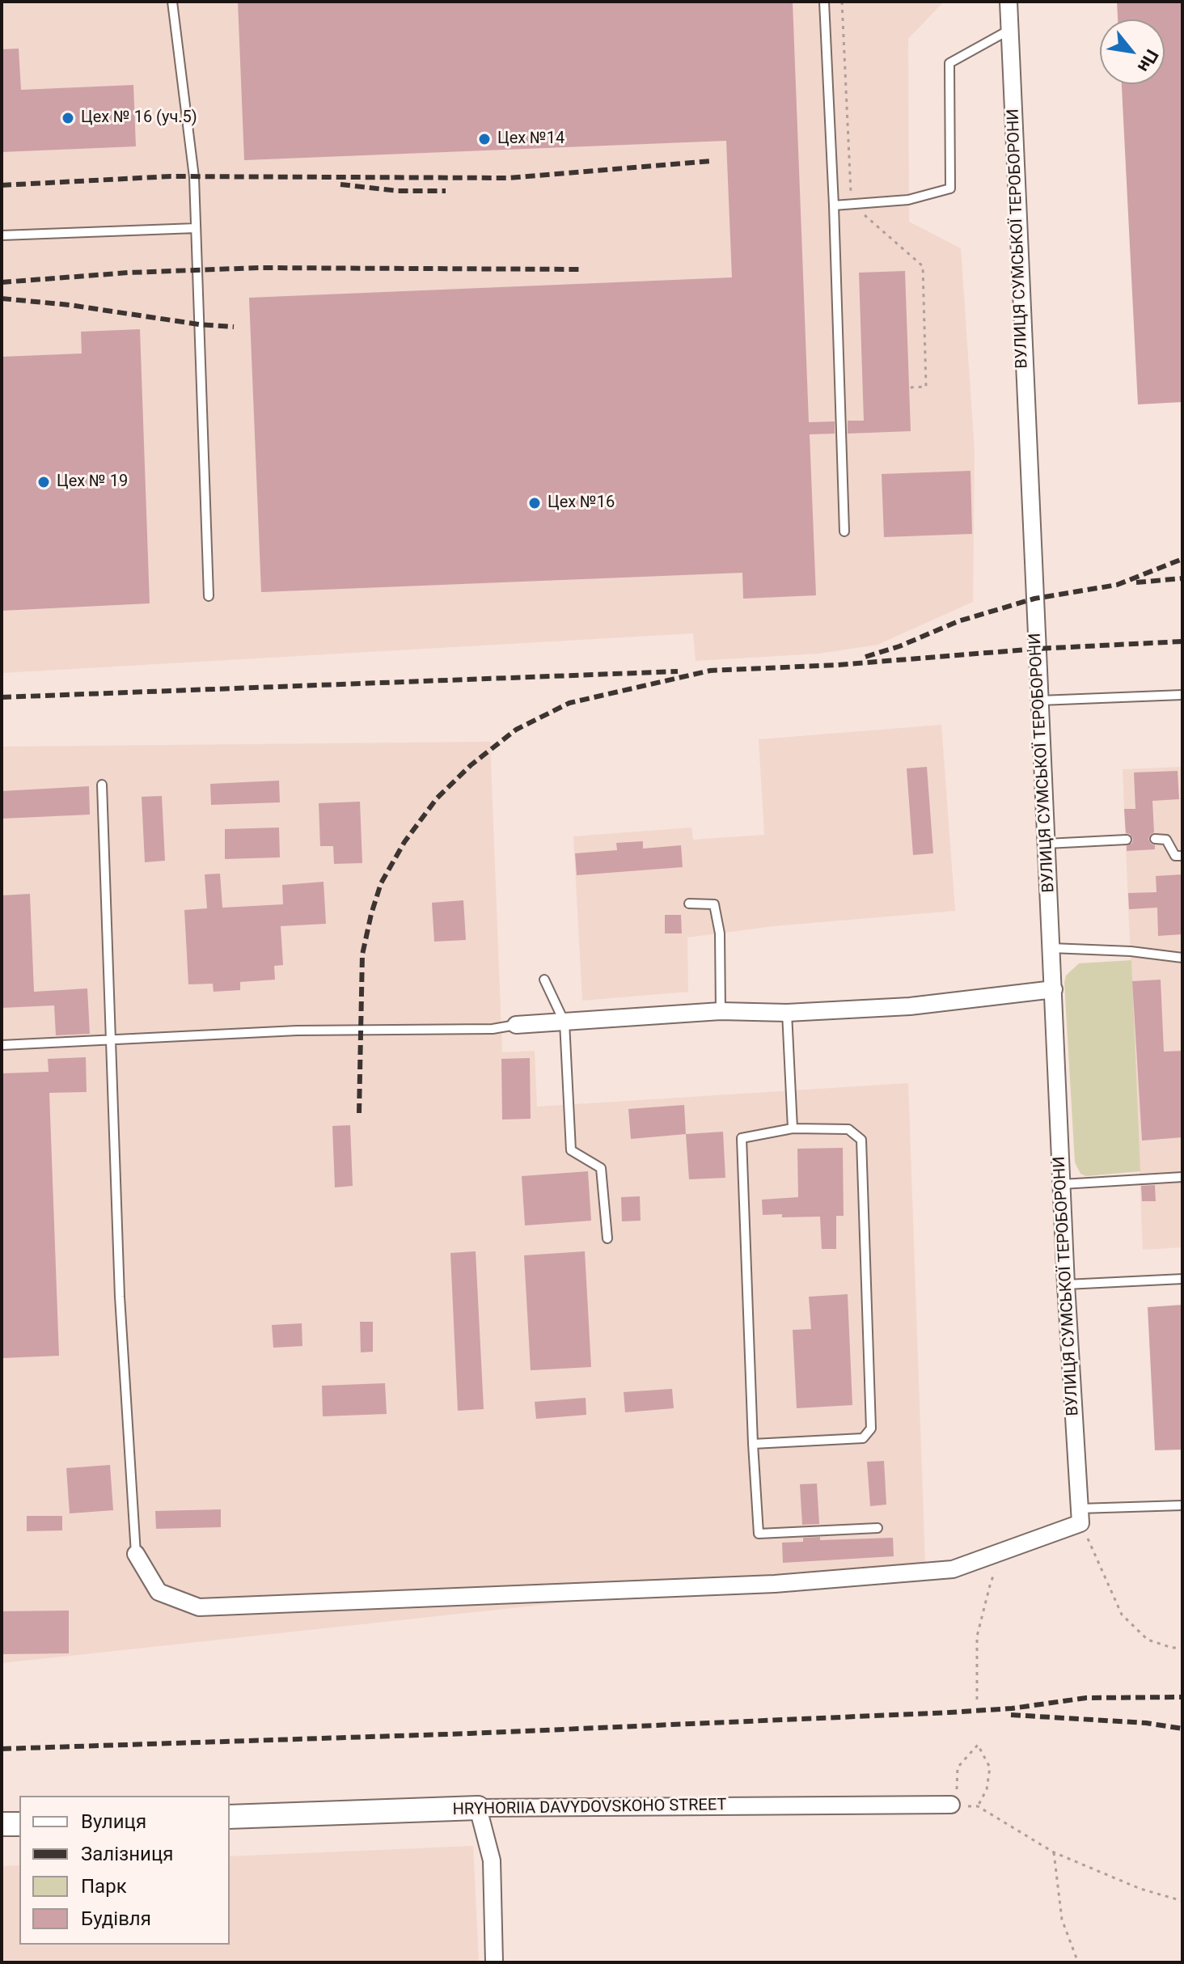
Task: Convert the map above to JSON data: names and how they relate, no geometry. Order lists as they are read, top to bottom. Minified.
{"streets":{"street":["ВУЛИЦЯ СУМСЬКОЇ ТЕРОБОРОНИ","HRYHORIIA DAVYDOVSKOHO STREET"]},"places":["Цех № 16 (уч.5)","Цех №14","Цех № 19","Цех №16"],"legend":["Вулиця","Залізниця","Парк","Будівля"],"north":"bottom right"}
